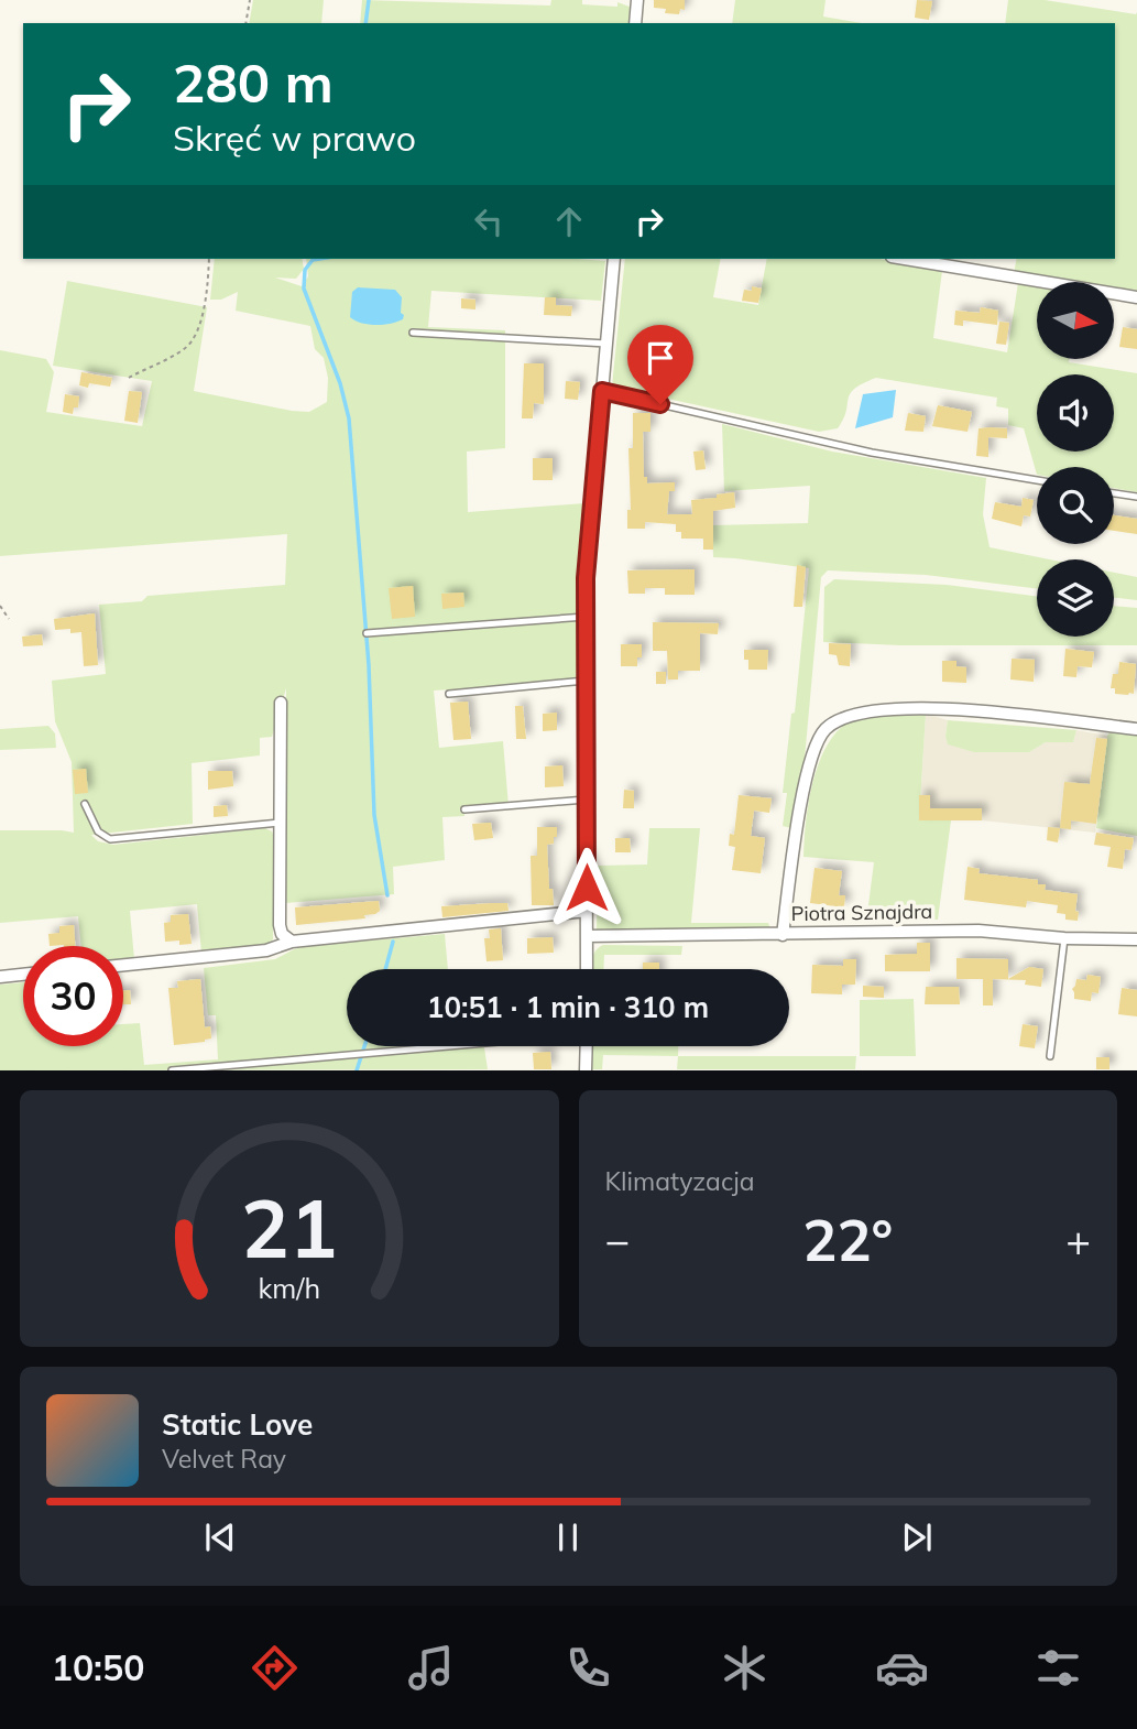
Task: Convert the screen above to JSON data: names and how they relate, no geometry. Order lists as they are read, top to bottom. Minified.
{"streets":{"street":["Piotra Sznajdra"]},"north":"right","page":{"turn":["280 m","Skręć w prawo"],"limit":"30","trip":"10:51 · 1 min · 310 m","tile":"Klimatyzacja","heat":["−","22°","+"],"song":["Static Love","Velvet Ray"],"tabs":"10:50","gauge":["21","km/h"]}}
